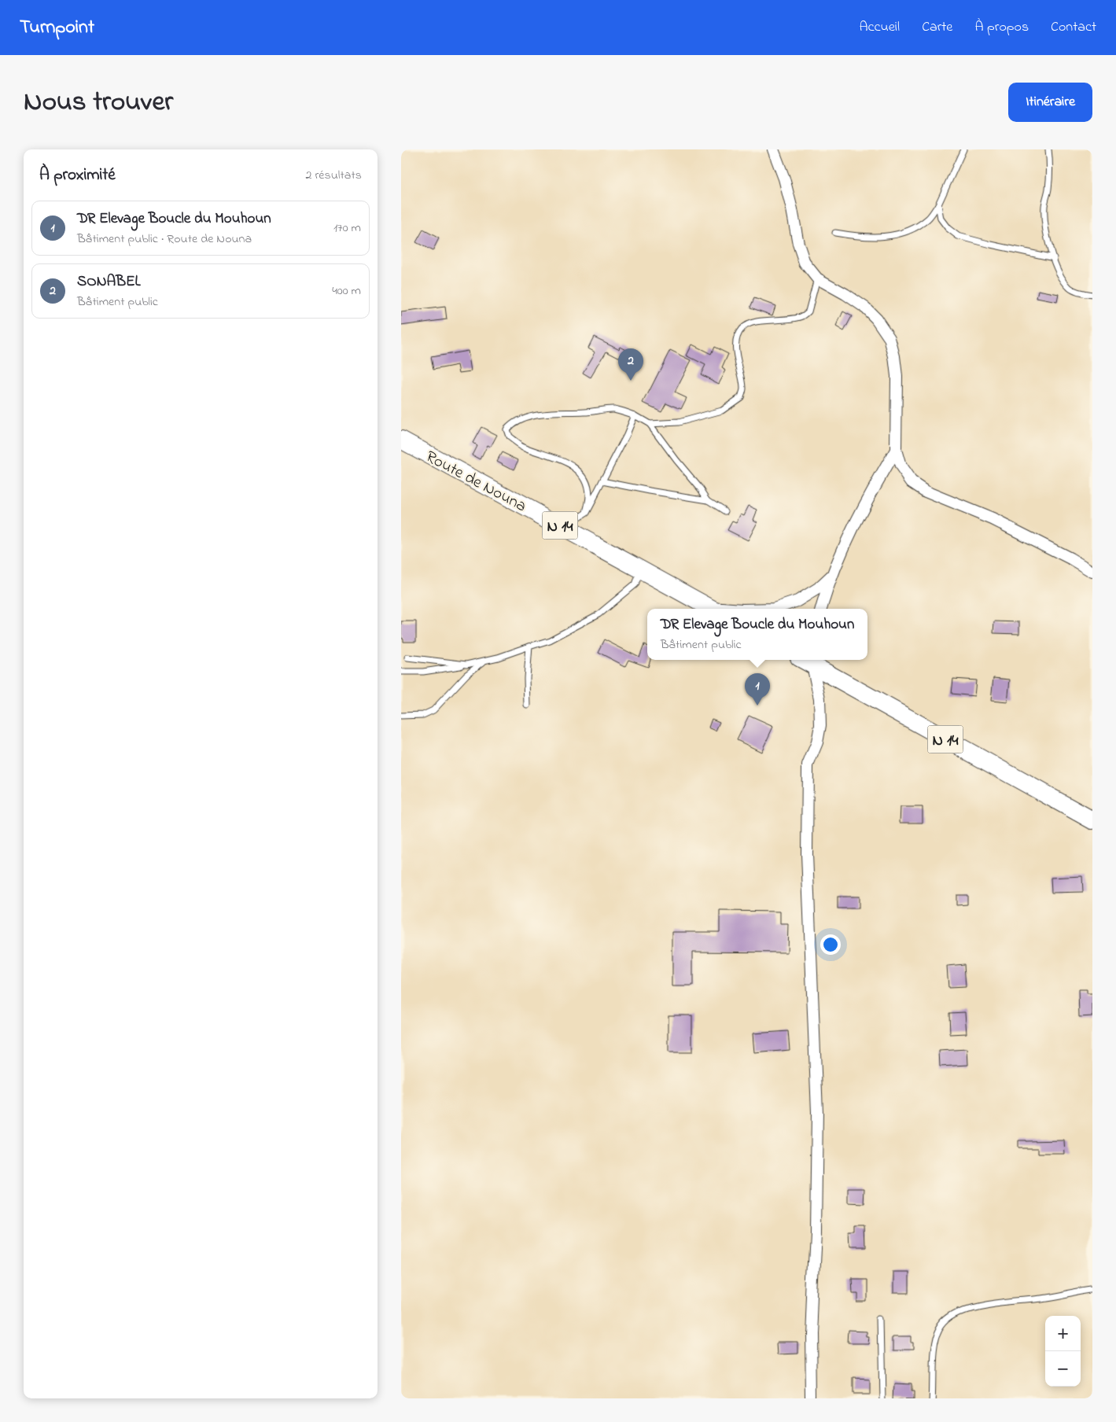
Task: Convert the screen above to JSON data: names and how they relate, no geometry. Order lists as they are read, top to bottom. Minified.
{"streets":{"main road":["Route de Nouna","N 14"]},"page":{"header":"Turnpoint","nav":["Accueil","Carte","À propos","Contact"],"title":"Nous trouver","buttons":"Itinéraire","heading":["À proximité","2 résultats"],"list":[{"mark":"1","name":"DR Elevage Boucle du Mouhoun","note":"Bâtiment public · Route de Nouna","value":"170 m"},{"mark":"2","name":"SONABEL","note":"Bâtiment public","value":"400 m"}],"pins":["2","1"],"popup":["DR Elevage Boucle du Mouhoun","Bâtiment public"],"map_buttons":["+","−"]}}
